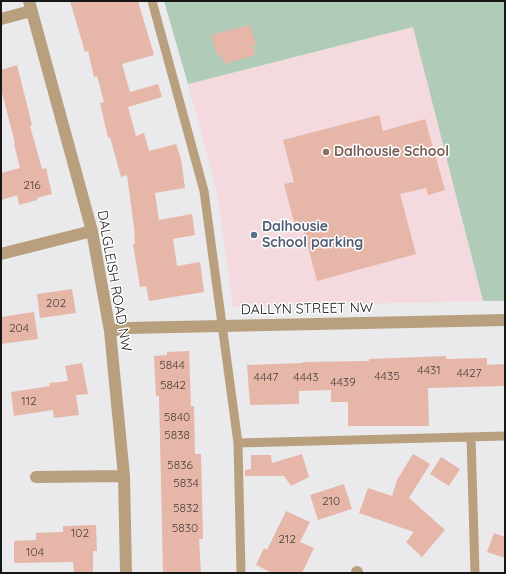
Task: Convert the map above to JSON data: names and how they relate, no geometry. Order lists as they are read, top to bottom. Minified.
{"streets":{"street":["DALGLEISH ROAD NW","DALLYN STREET NW"]},"crossings":[["DALGLEISH ROAD NW","DALLYN STREET NW"]],"places":["Dalhousie School","Dalhousie School parking"],"house_numbers":["216","202","204","5844","4431","4427","4435","4447","4443","4439","5842","112","5840","5838","5836","5834","210","5832","5830","102","212","104"]}
